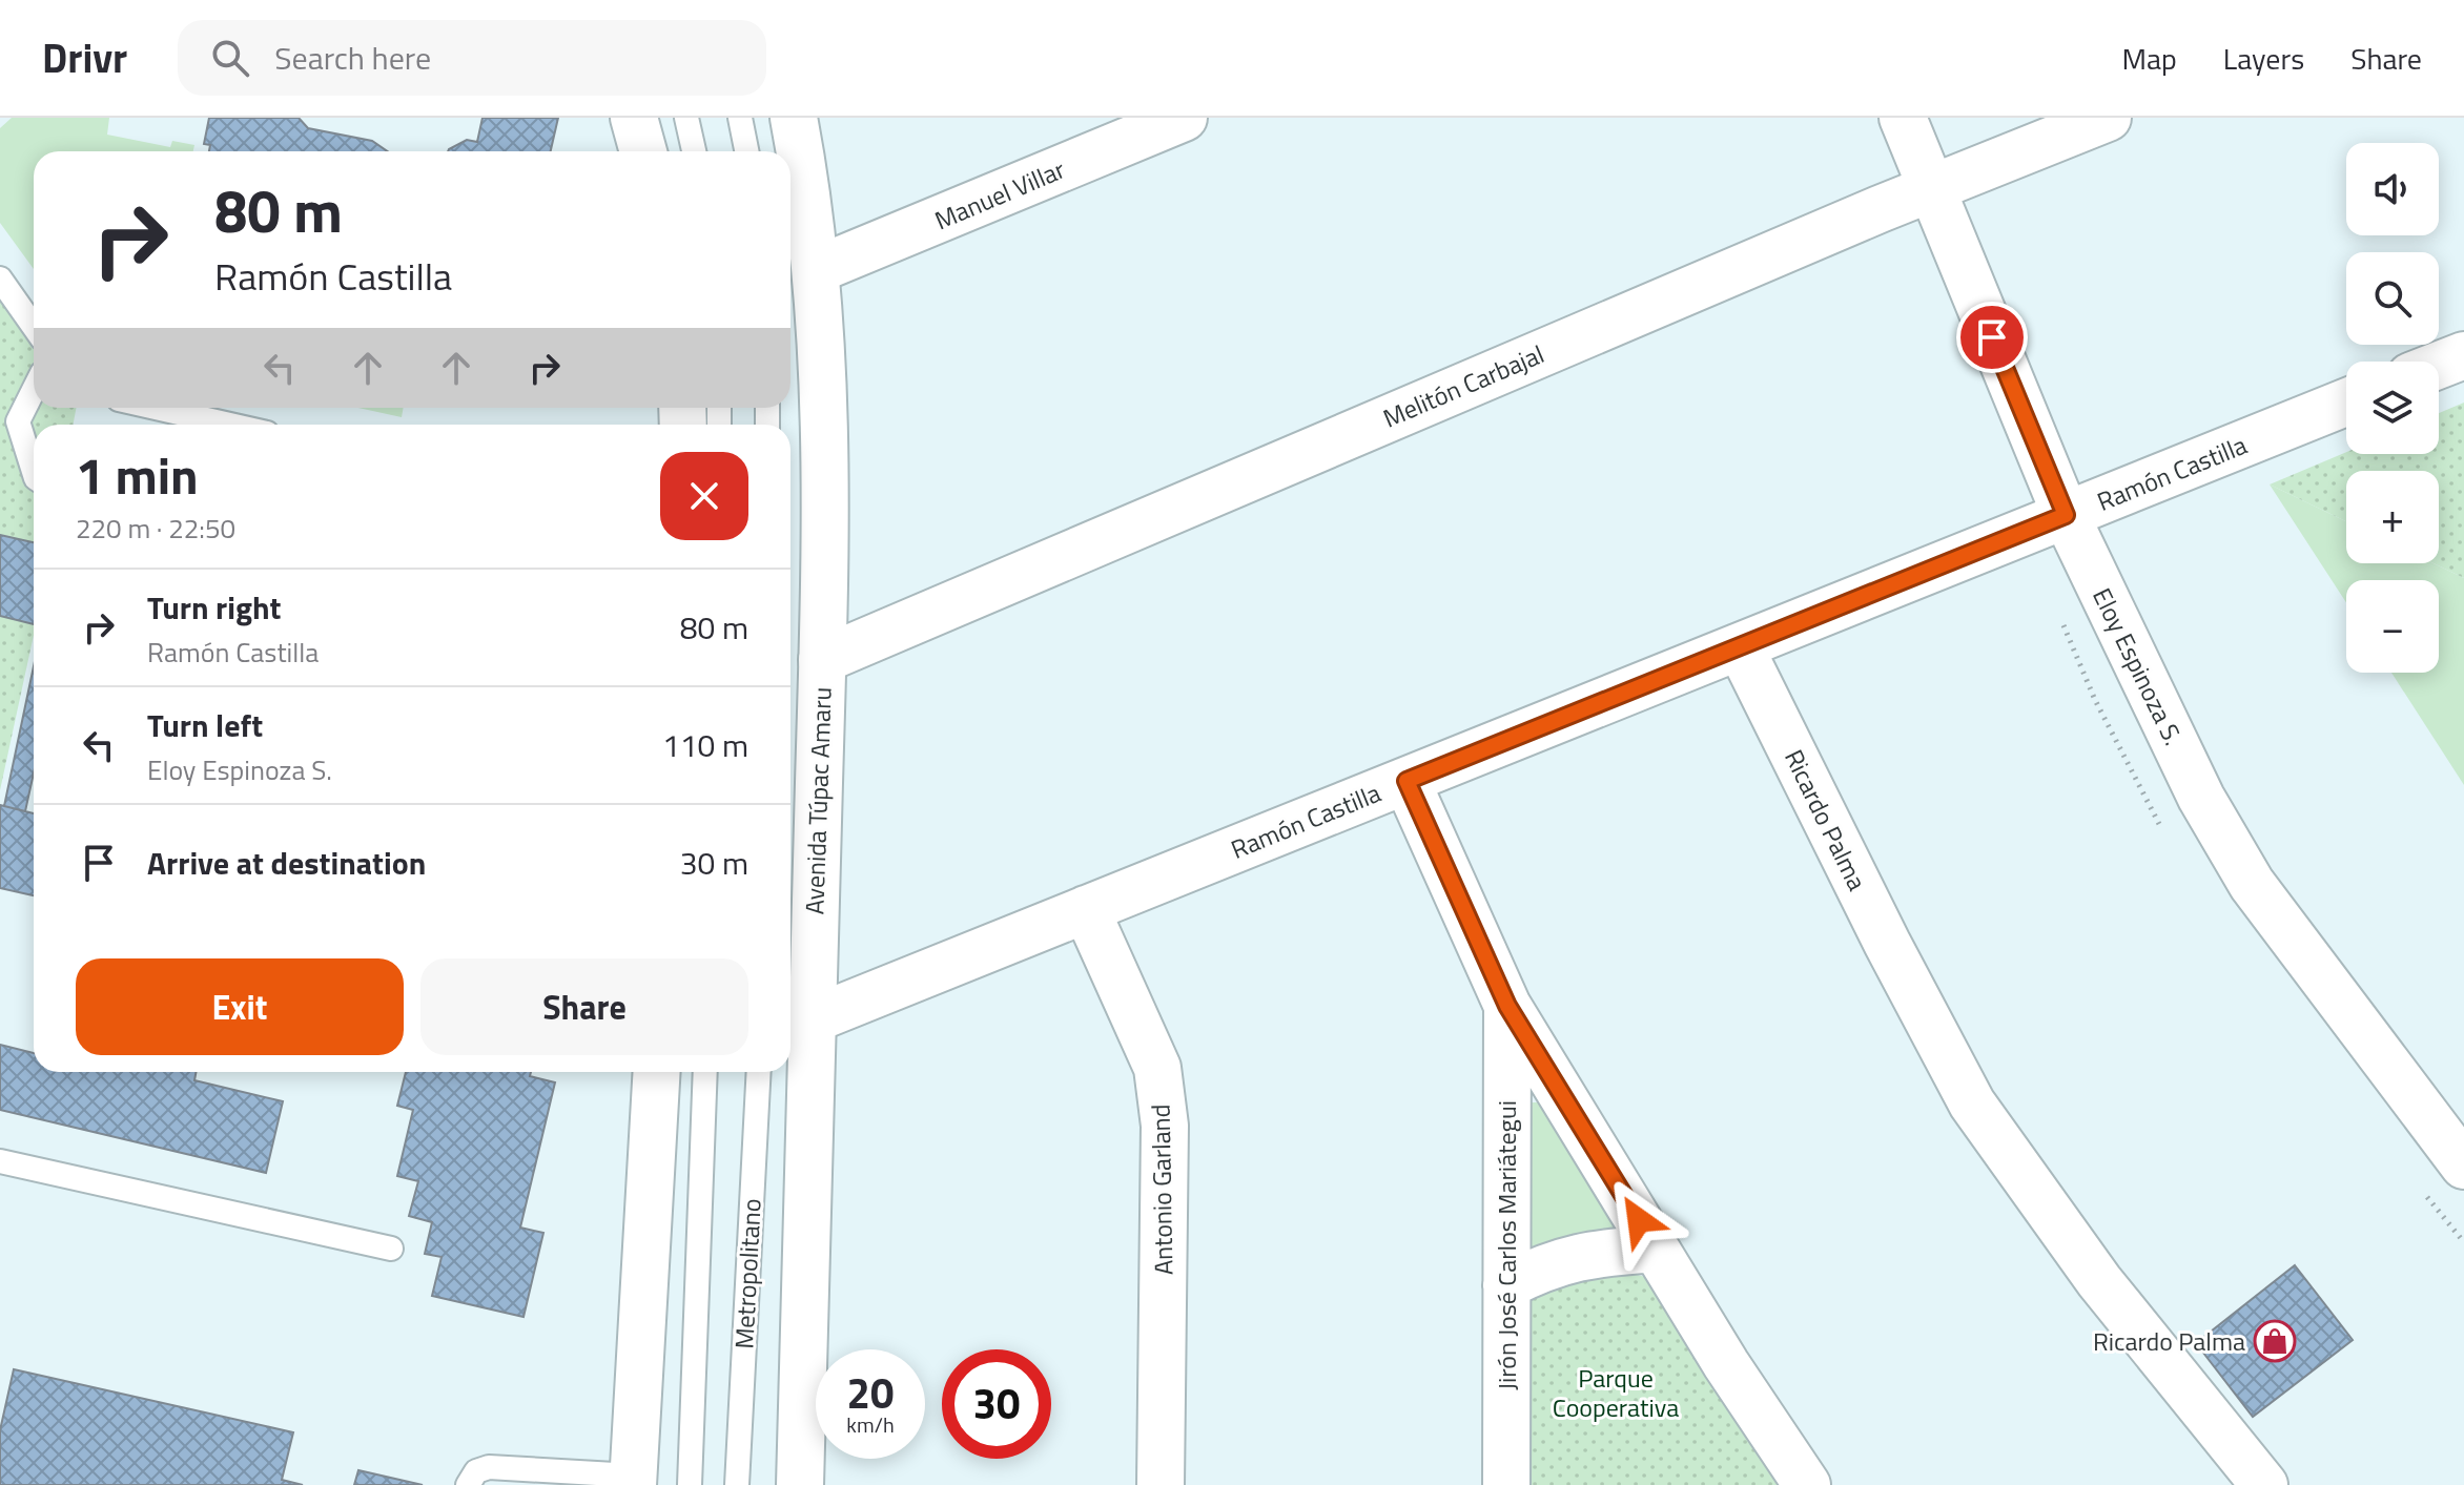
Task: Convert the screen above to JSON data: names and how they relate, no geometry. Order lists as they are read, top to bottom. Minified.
{"streets":{"street":["Manuel Villar","Melitón Carbajal","Ramón Castilla","Eloy Espinoza S.","Avenida Túpac Amaru","Ricardo Palma","Antonio Garland","Jirón José Carlos Mariátegui"],"lane":["Metropolitano"]},"crossings":[["Manuel Villar","Avenida Túpac Amaru"],["Melitón Carbajal","Eloy Espinoza S."],["Melitón Carbajal","Avenida Túpac Amaru"],["Ramón Castilla","Eloy Espinoza S."],["Ramón Castilla","Avenida Túpac Amaru"],["Ramón Castilla","Ricardo Palma"],["Ramón Castilla","Antonio Garland"]],"parks":["Parque Cooperativa"],"places":{"shop":["Ricardo Palma"]},"page":{"header":"Drivr","search":"Search here","nav":["Map","Layers","Share"],"map_buttons":["+","−"],"turn":["80 m","Ramón Castilla"],"heading":["1 min","220 m · 22:50"],"list":[{"name":"Turn right","note":"Ramón Castilla","value":"80 m"},{"name":"Turn left","note":"Eloy Espinoza S.","value":"110 m"},{"name":"Arrive at destination","value":"30 m"}],"buttons":["Exit","Share"],"speed":"20 km/h","limit":"30"}}
